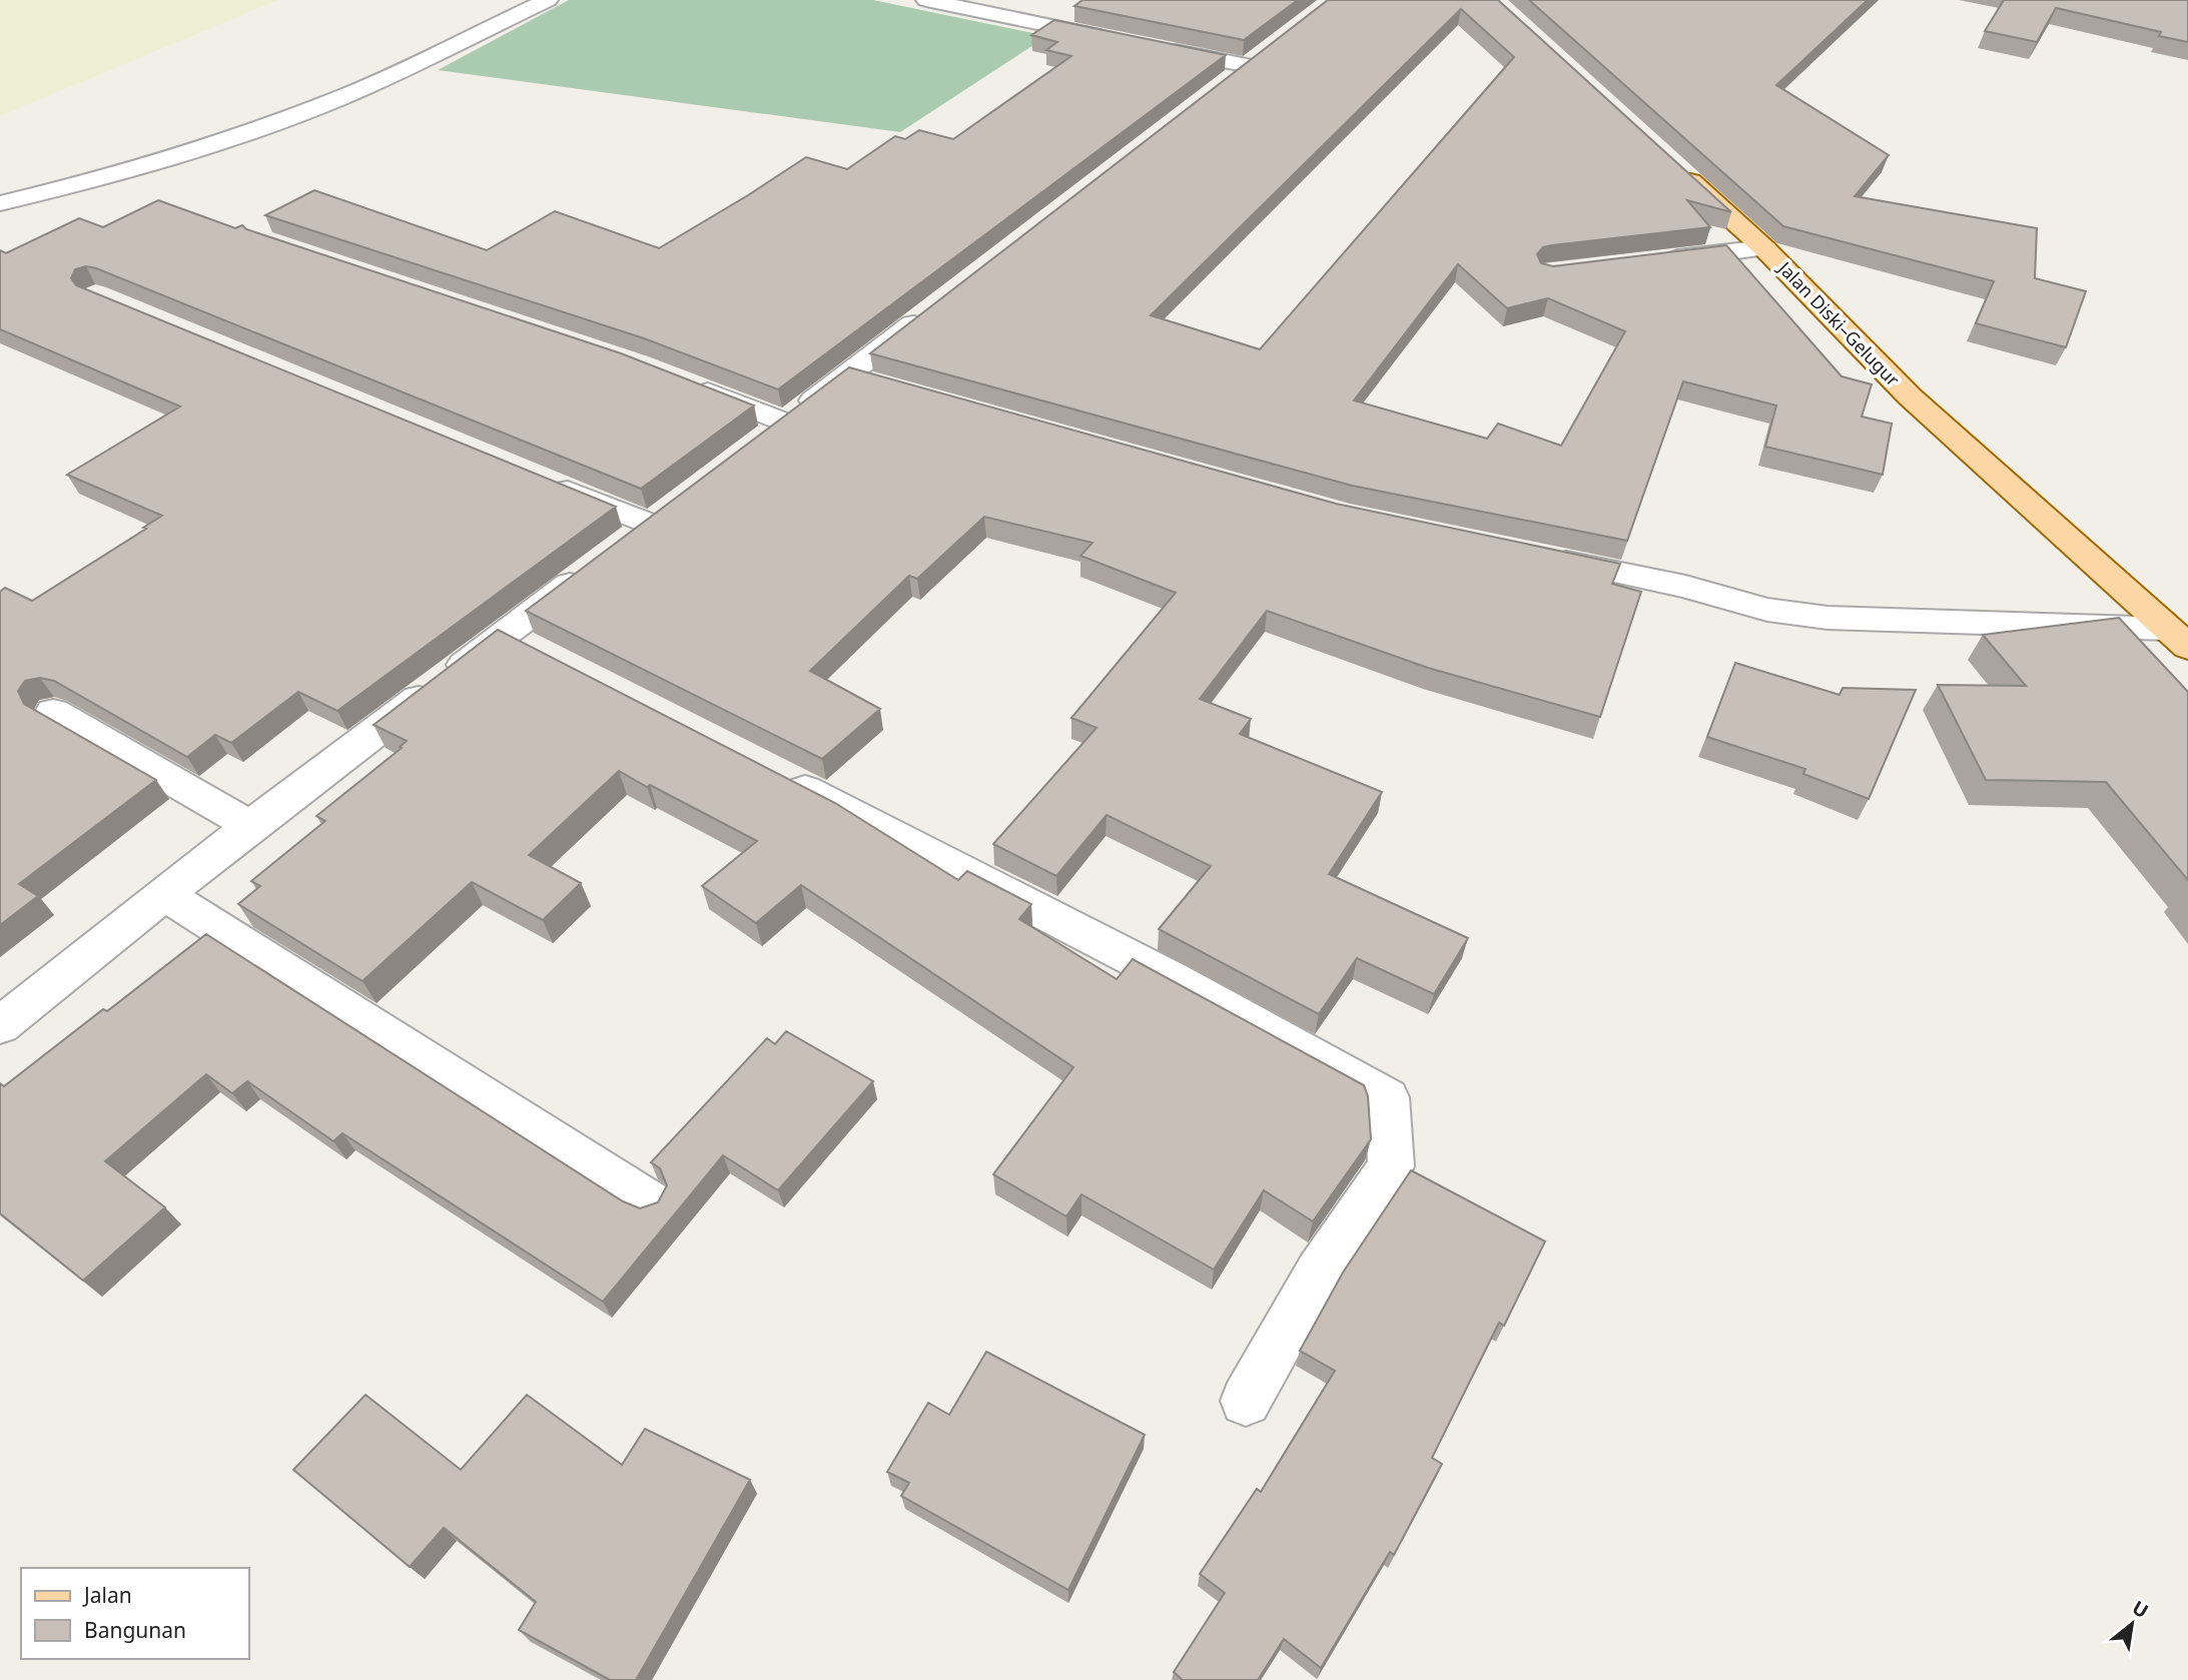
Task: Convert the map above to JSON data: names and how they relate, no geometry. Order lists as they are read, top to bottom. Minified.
{"streets":{"main road":["Jalan Diski–Gelugur"]},"legend":["Jalan","Bangunan"],"north":"top right"}
